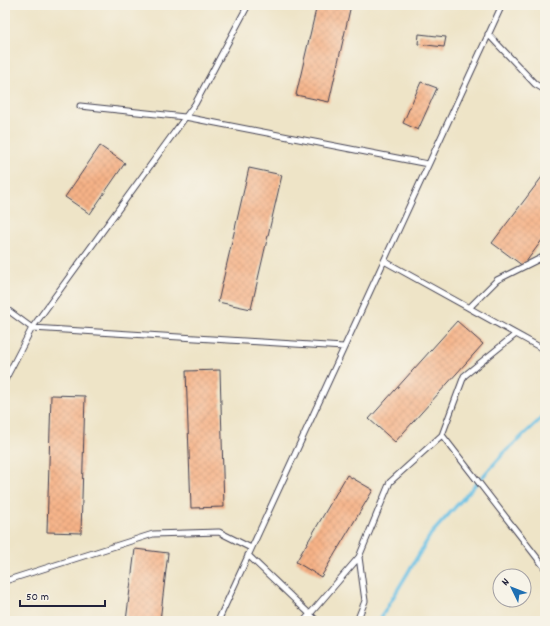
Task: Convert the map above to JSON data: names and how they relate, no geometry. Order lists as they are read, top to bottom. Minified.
{"scale_bar":"50 m","north":"top left"}
